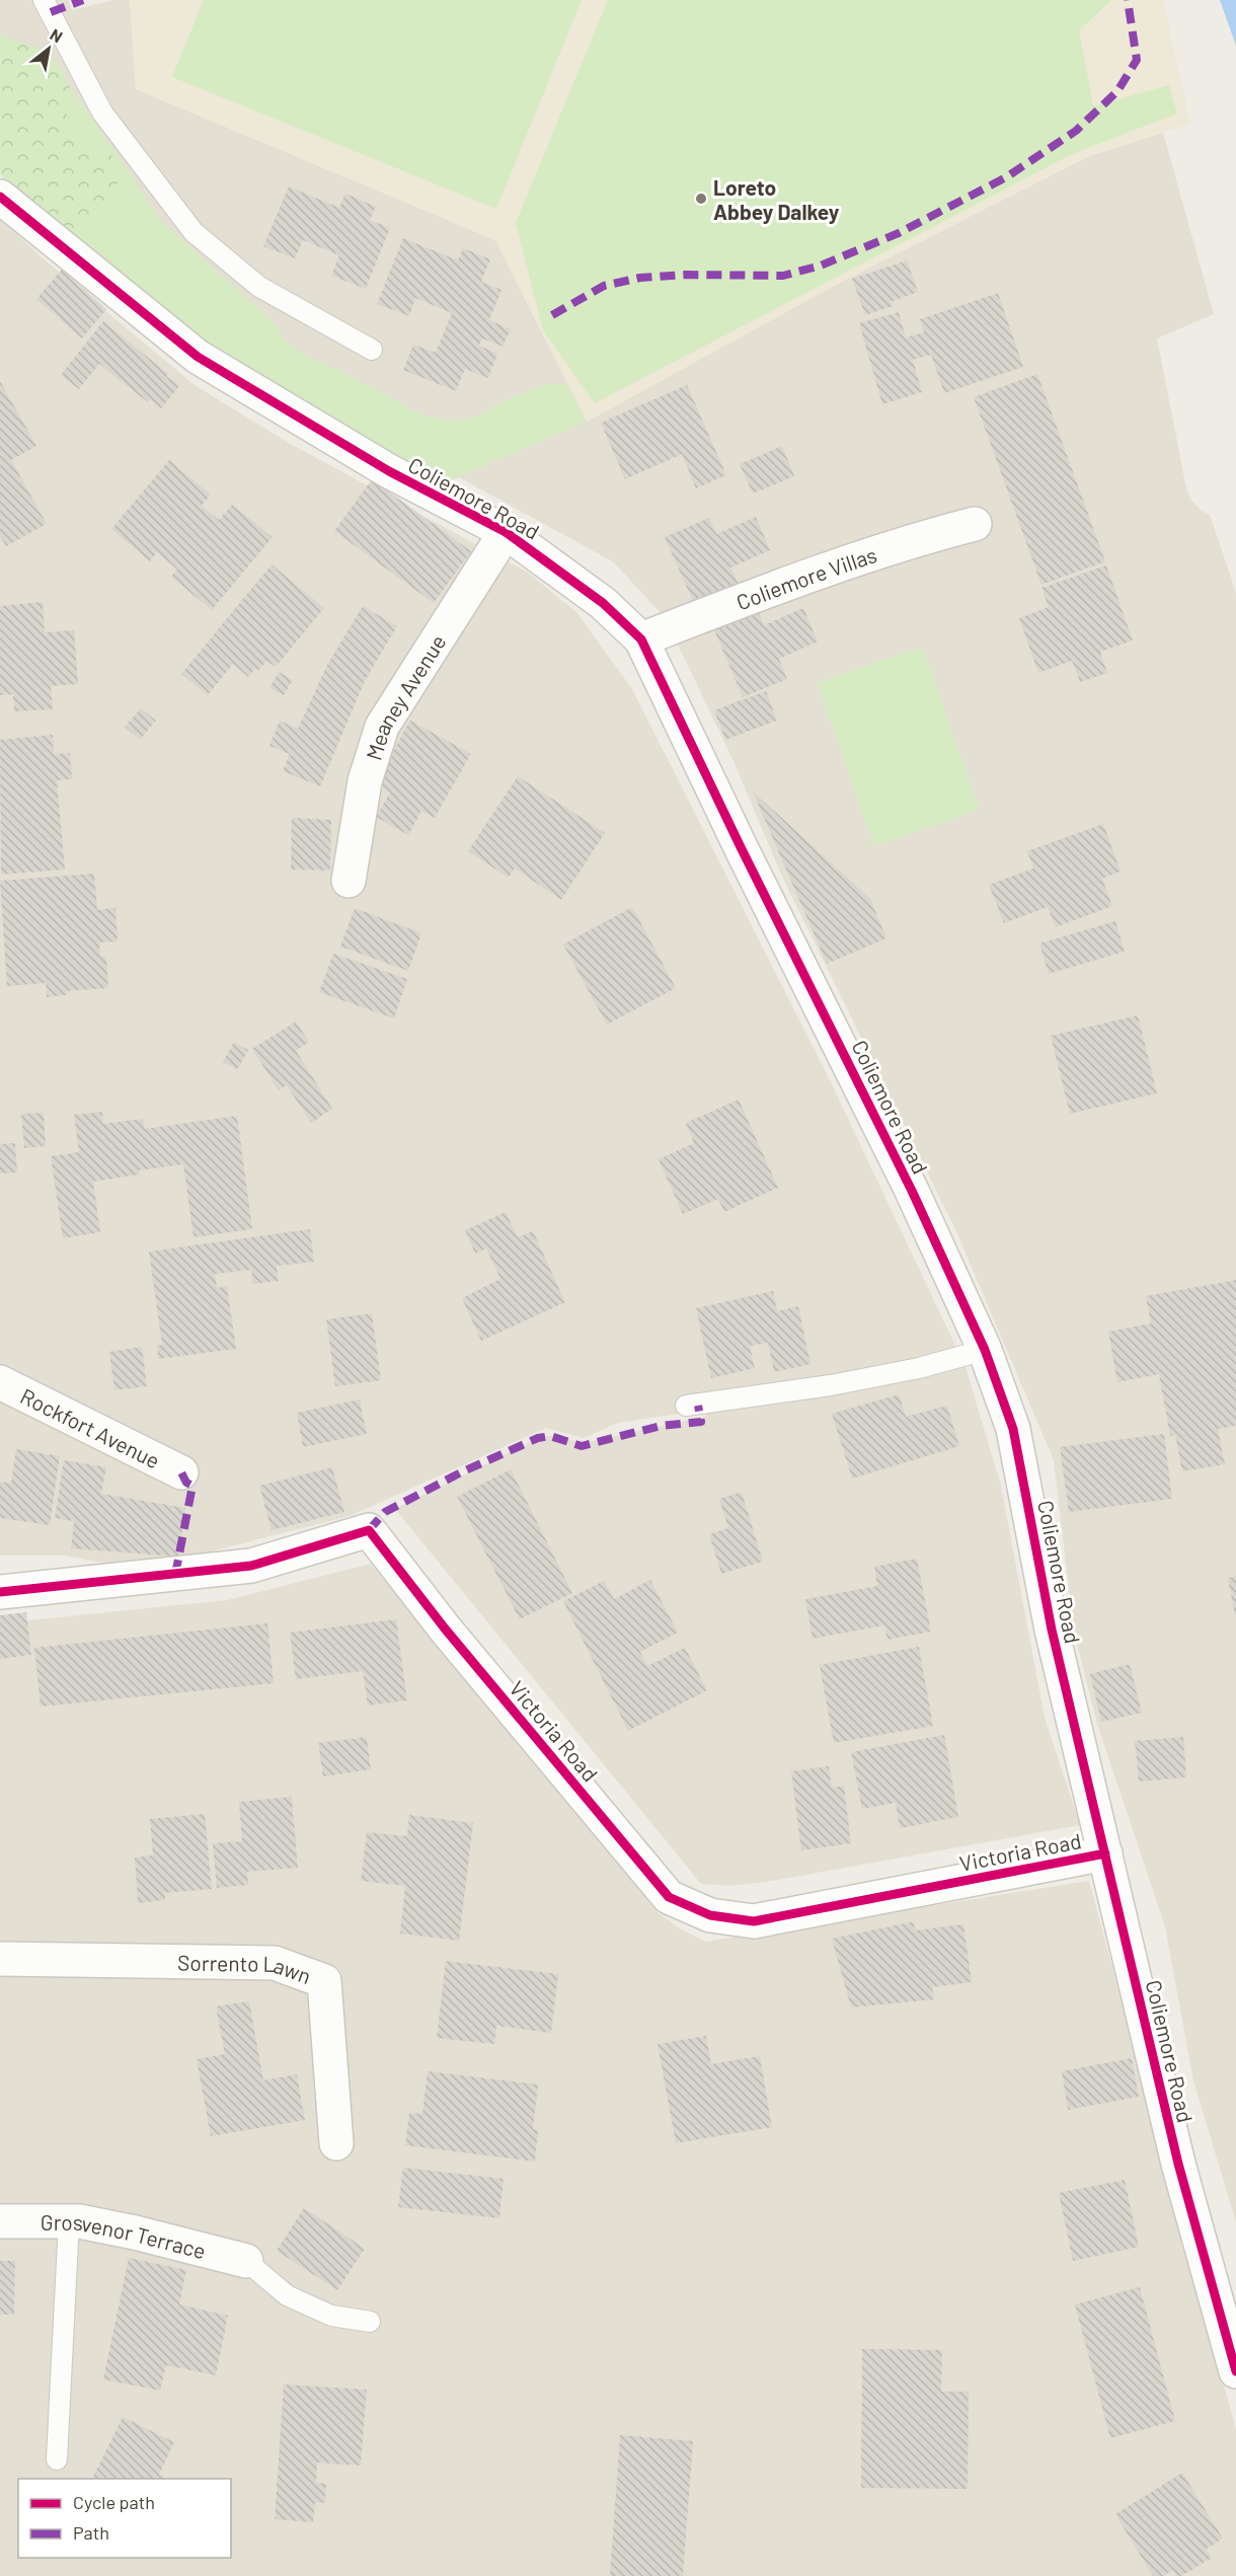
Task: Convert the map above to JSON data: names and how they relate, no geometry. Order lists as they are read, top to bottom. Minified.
{"streets":{"street":["Coliemore Road","Coliemore Villas","Meaney Avenue","Rockfort Avenue","Victoria Road","Sorrento Lawn","Grosvenor Terrace"]},"crossings":[["Coliemore Road","Coliemore Villas"],["Coliemore Road","Meaney Avenue"],["Coliemore Road","Victoria Road"]],"places":["Loreto Abbey Dalkey"],"legend":["Cycle path","Path"],"north":"top right"}
